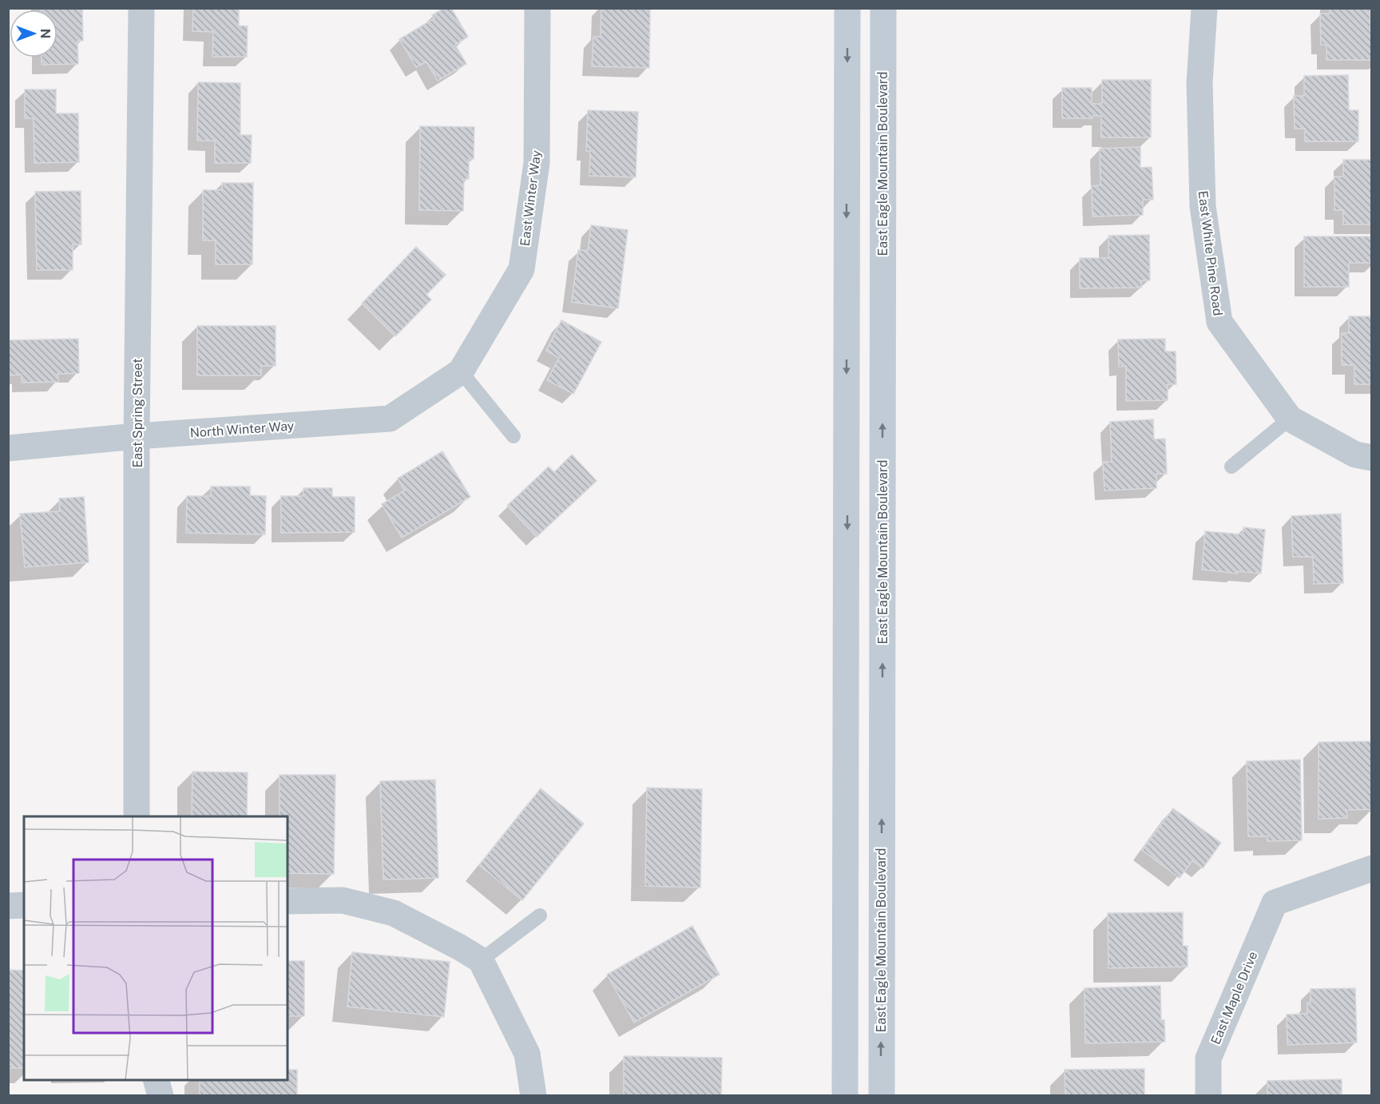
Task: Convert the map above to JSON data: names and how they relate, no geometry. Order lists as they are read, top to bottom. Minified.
{"streets":{"street":["East Eagle Mountain Boulevard","East Winter Way","East White Pine Road","East Spring Street","North Winter Way","East Maple Drive"]},"crossings":[["East Winter Way","North Winter Way"],["East Spring Street","North Winter Way"]],"north":"right"}
